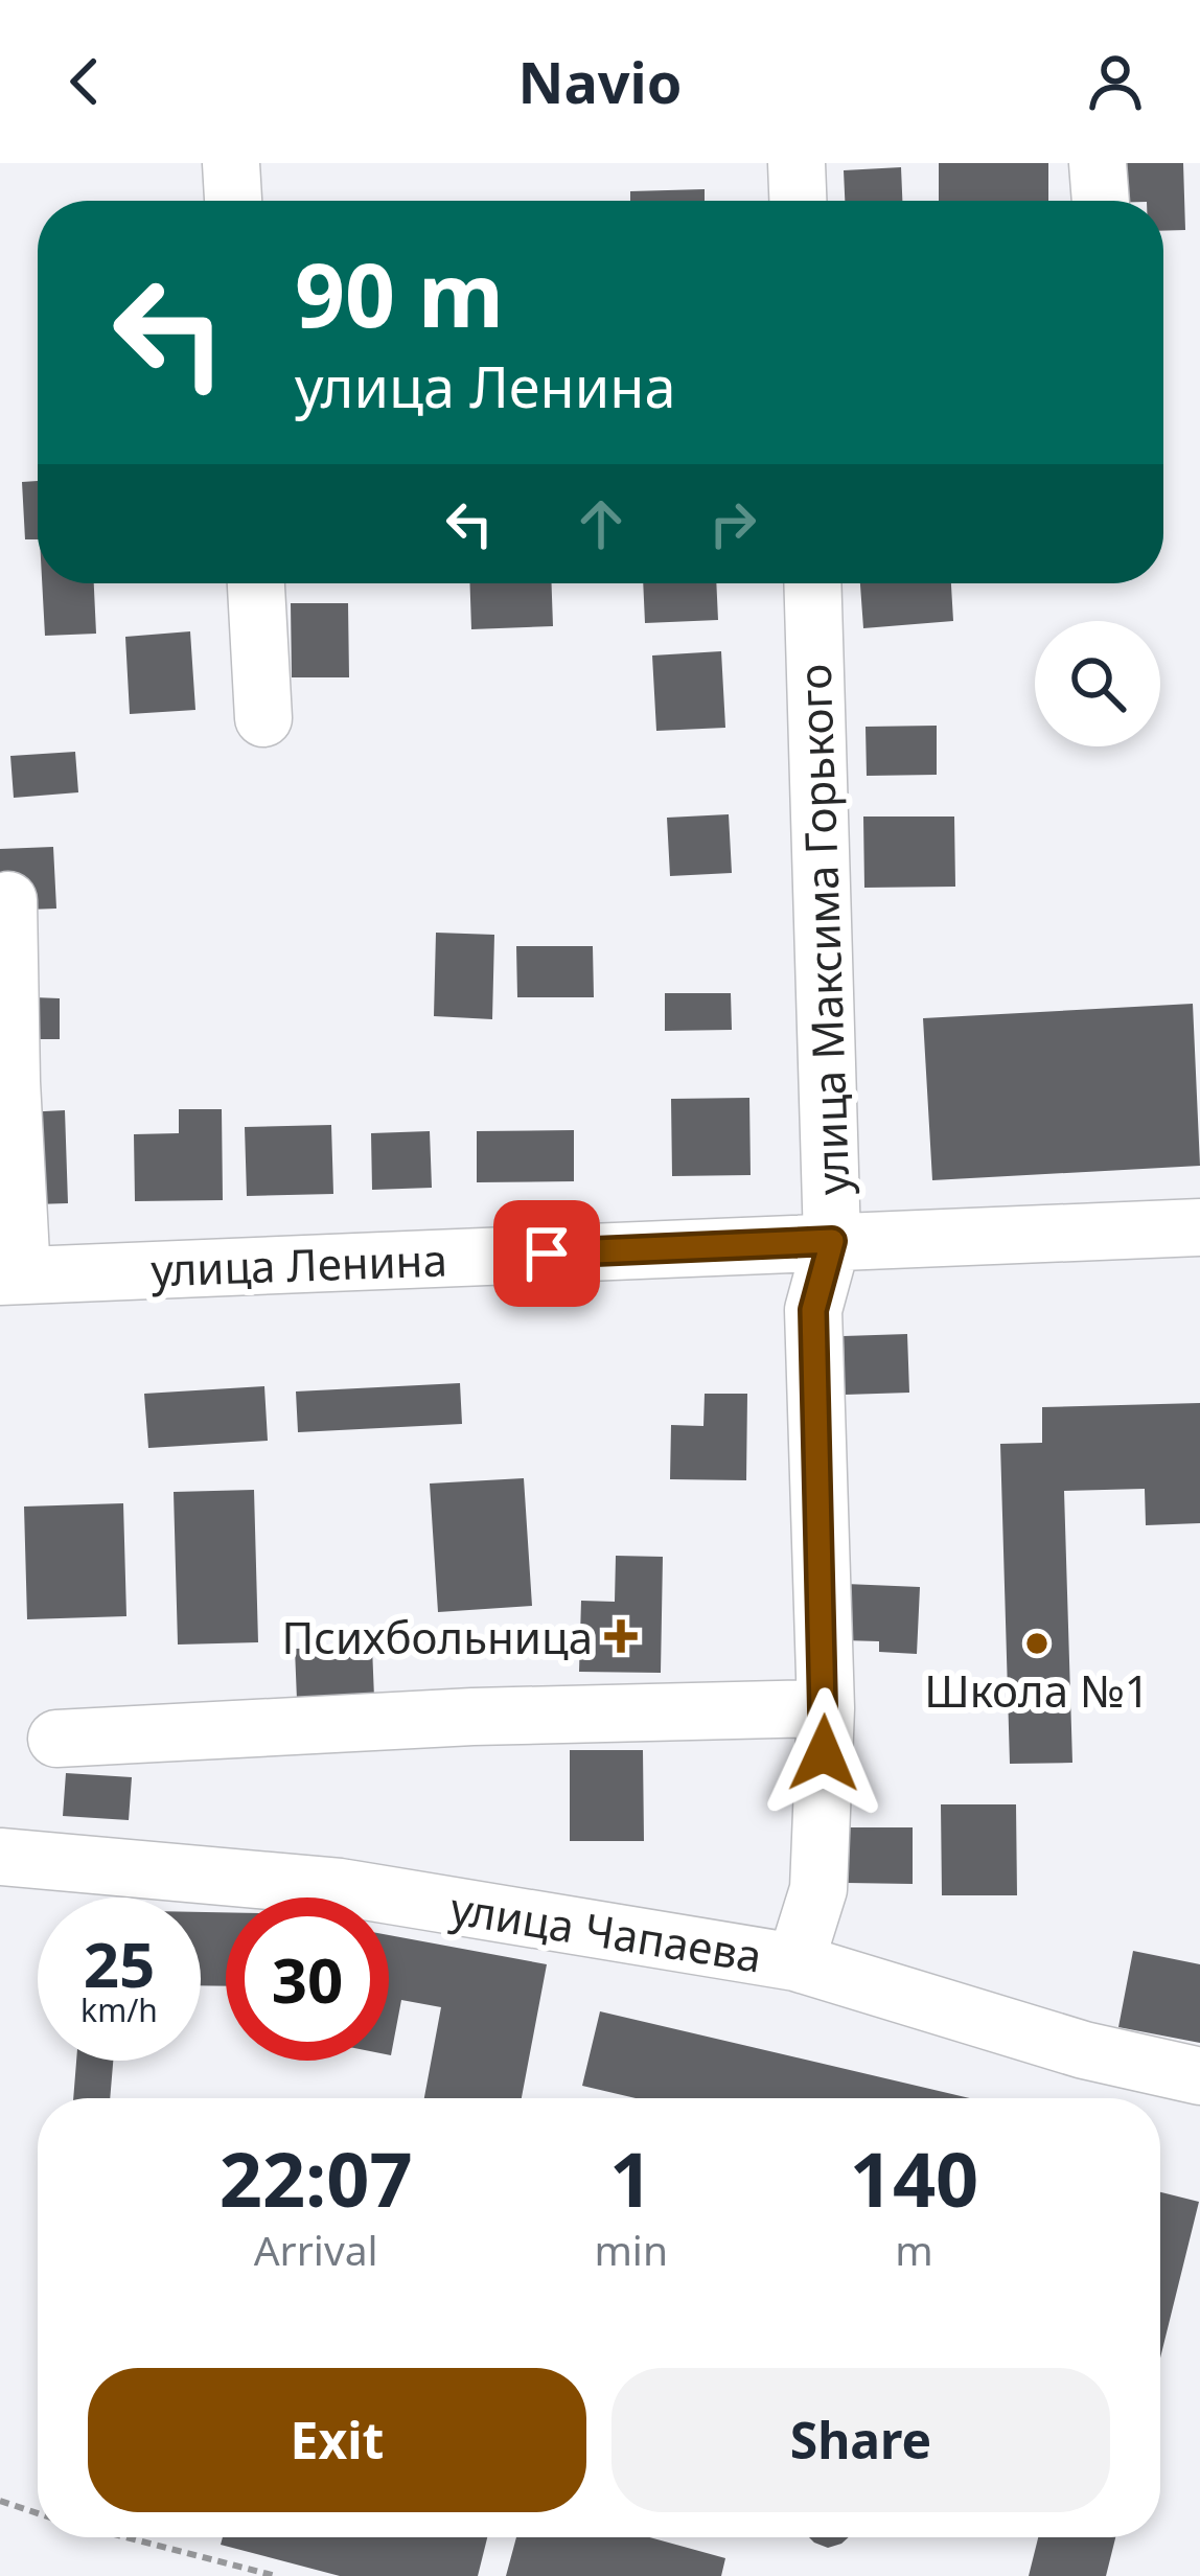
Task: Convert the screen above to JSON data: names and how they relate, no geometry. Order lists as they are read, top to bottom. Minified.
{"streets":{"street":["улица Максима Горького","улица Ленина","улица Чапаева"]},"crossings":[["улица Максима Горького","улица Ленина"],["улица Максима Горького","улица Чапаева"]],"places":{"health":["Психбольница"],"other":["Школа №1"]},"page":{"header":"Navio","turn":["90 m","улица Ленина"],"speed":"25 km/h","limit":"30","eta":["22:07","Arrival","1","min","140","m"],"buttons":["Exit","Share"]}}
